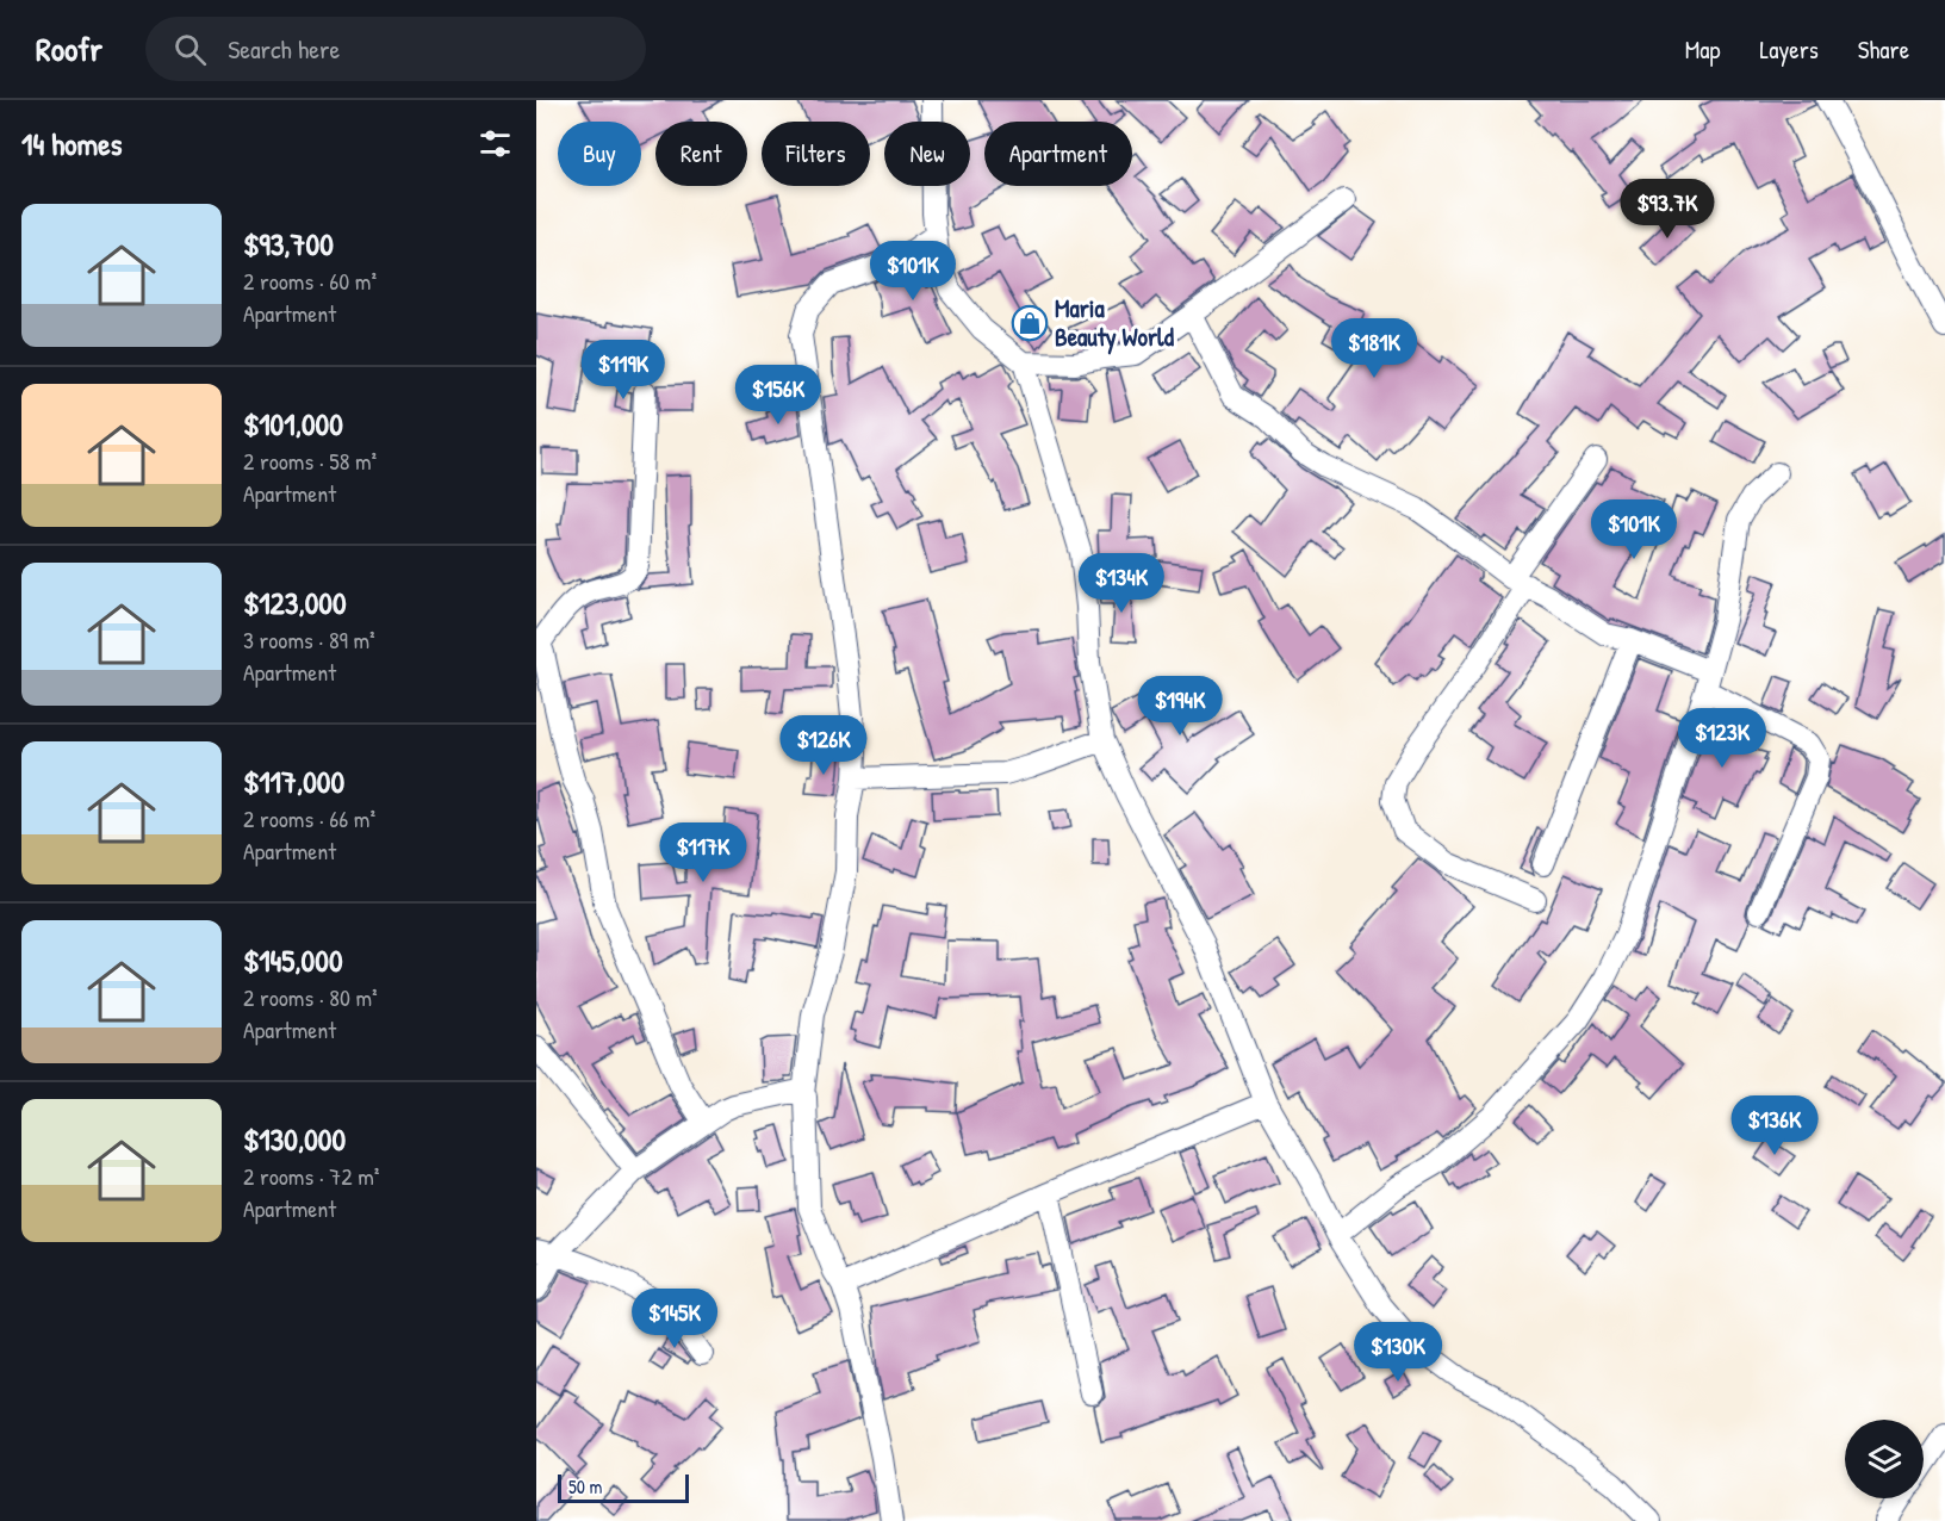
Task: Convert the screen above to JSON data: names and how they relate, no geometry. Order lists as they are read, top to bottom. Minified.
{"places":{"shop":["Maria Beauty World"]},"scale_bar":"50 m","page":{"header":"Roofr","search":"Search here","nav":["Map","Layers","Share"],"heading":"14 homes","chip":["Buy","Rent","Filters","New","Apartment"],"price":["$93.7K","$101K","$181K","$119K","$156K","$101K","$134K","$194K","$123K","$126K","$117K","$136K","$145K","$130K"],"list":[{"name":"$93,700","note":"2 rooms · 60 m² · Apartment"},{"name":"$101,000","note":"2 rooms · 58 m² · Apartment"},{"name":"$123,000","note":"3 rooms · 89 m² · Apartment"},{"name":"$117,000","note":"2 rooms · 66 m² · Apartment"},{"name":"$145,000","note":"2 rooms · 80 m² · Apartment"},{"name":"$130,000","note":"2 rooms · 72 m² · Apartment"}],"scale":"50 m"}}
